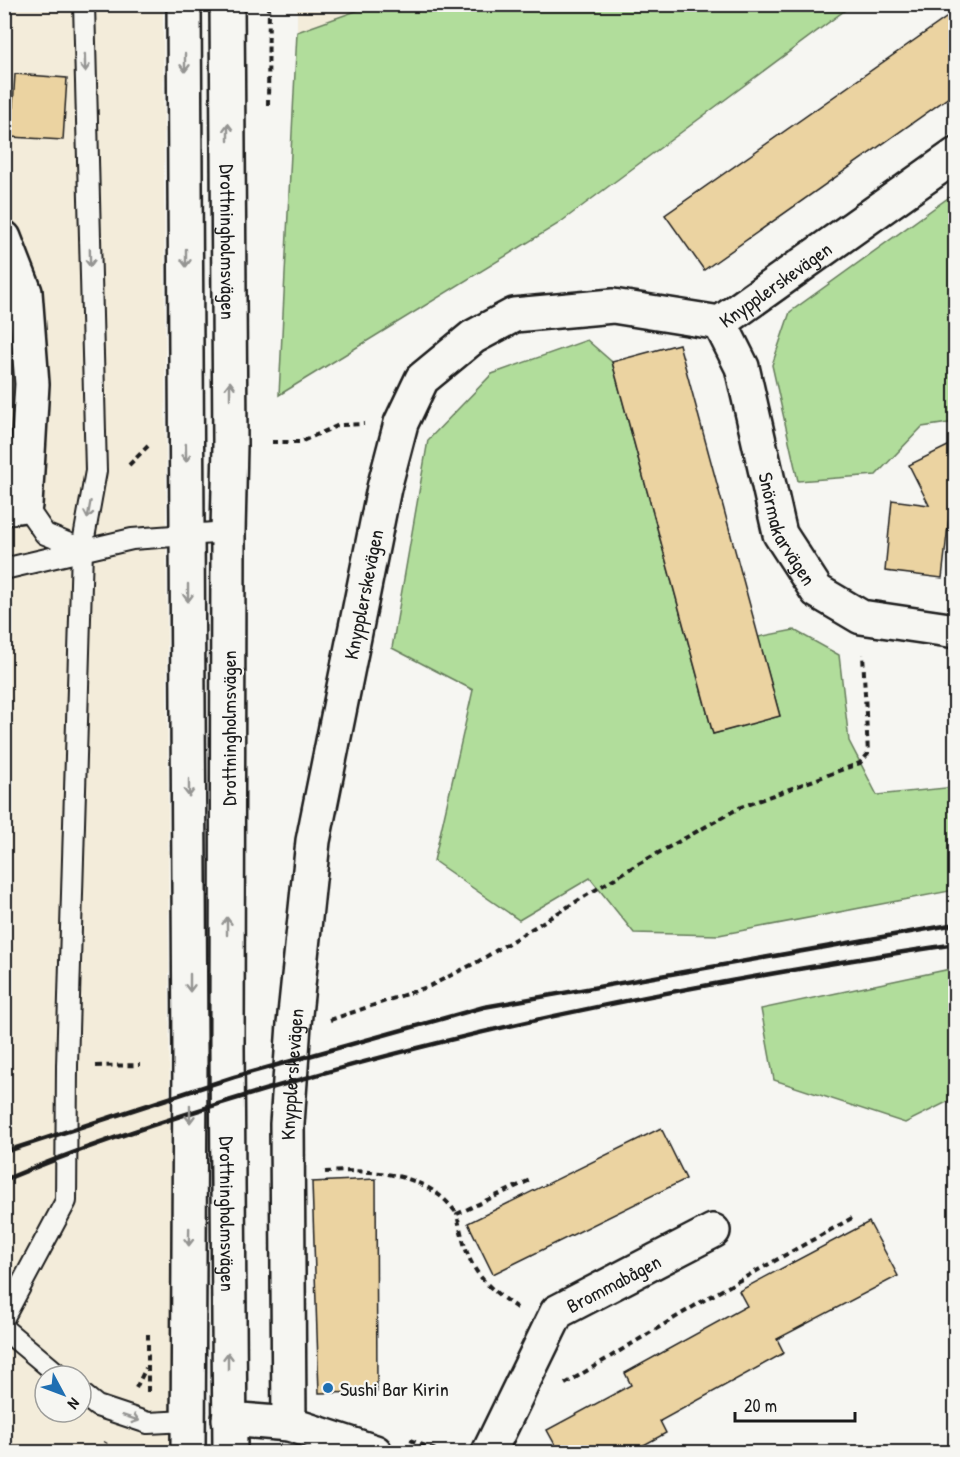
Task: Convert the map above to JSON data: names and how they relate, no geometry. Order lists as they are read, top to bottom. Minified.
{"streets":{"main road":["Drottningholmsvägen","Knypplerskevägen","Snörmakarvägen","Brommabågen"]},"crossings":[["Knypplerskevägen","Snörmakarvägen"]],"places":["Sushi Bar Kirin"],"scale_bar":"20 m","north":"bottom right"}
